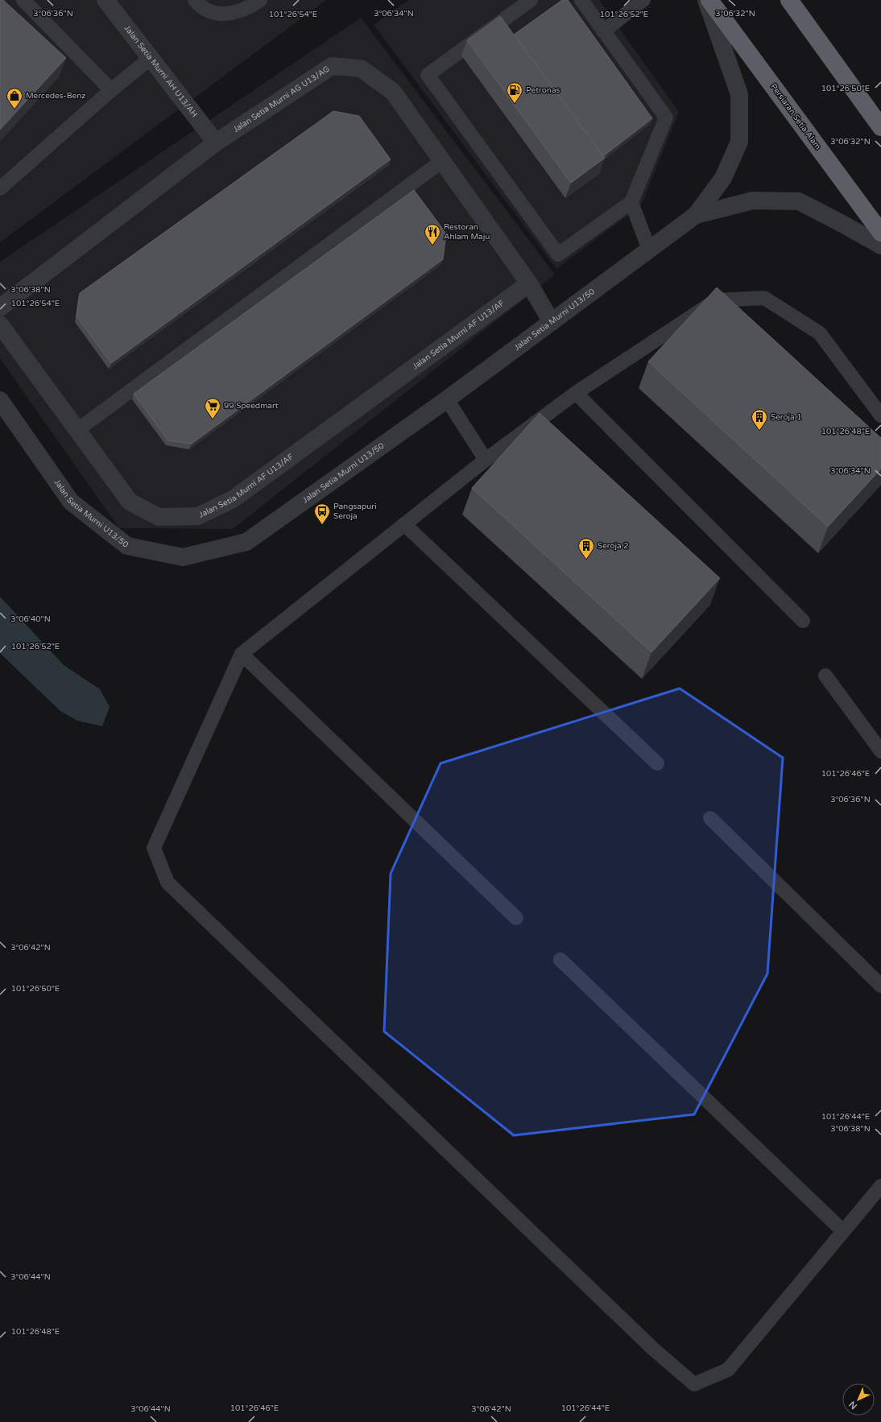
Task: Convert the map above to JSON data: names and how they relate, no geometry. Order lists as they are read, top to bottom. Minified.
{"streets":{"highway":["Persiaran Setia Alam"],"street":["Jalan Setia Murni AH U13/AH","Jalan Setia Murni AG U13/AG","Jalan Setia Murni U13/50","Jalan Setia Murni AF U13/AF"]},"crossings":[["Jalan Setia Murni AH U13/AH","Jalan Setia Murni AG U13/AG"],["Jalan Setia Murni AG U13/AG","Jalan Setia Murni U13/50"],["Jalan Setia Murni AG U13/AG","Jalan Setia Murni AF U13/AF"]],"places":{"fuel station":["Petronas"],"shop":["Mercedes-Benz"],"restaurant":["Restoran Ahlam Maju"],"supermarket":["99 Speedmart"],"building":["Seroja 1","Seroja 2"],"bus stop":["Pangsapuri Seroja"]},"north":"bottom left","coordinates":["3°06'34\"N","3°06'32\"N","3°06'36\"N","101°26'54\"E","101°26'52\"E","101°26'50\"E","3°06'38\"N","101°26'48\"E","3°06'40\"N","101°26'46\"E","3°06'42\"N","101°26'44\"E","3°06'44\"N"]}
